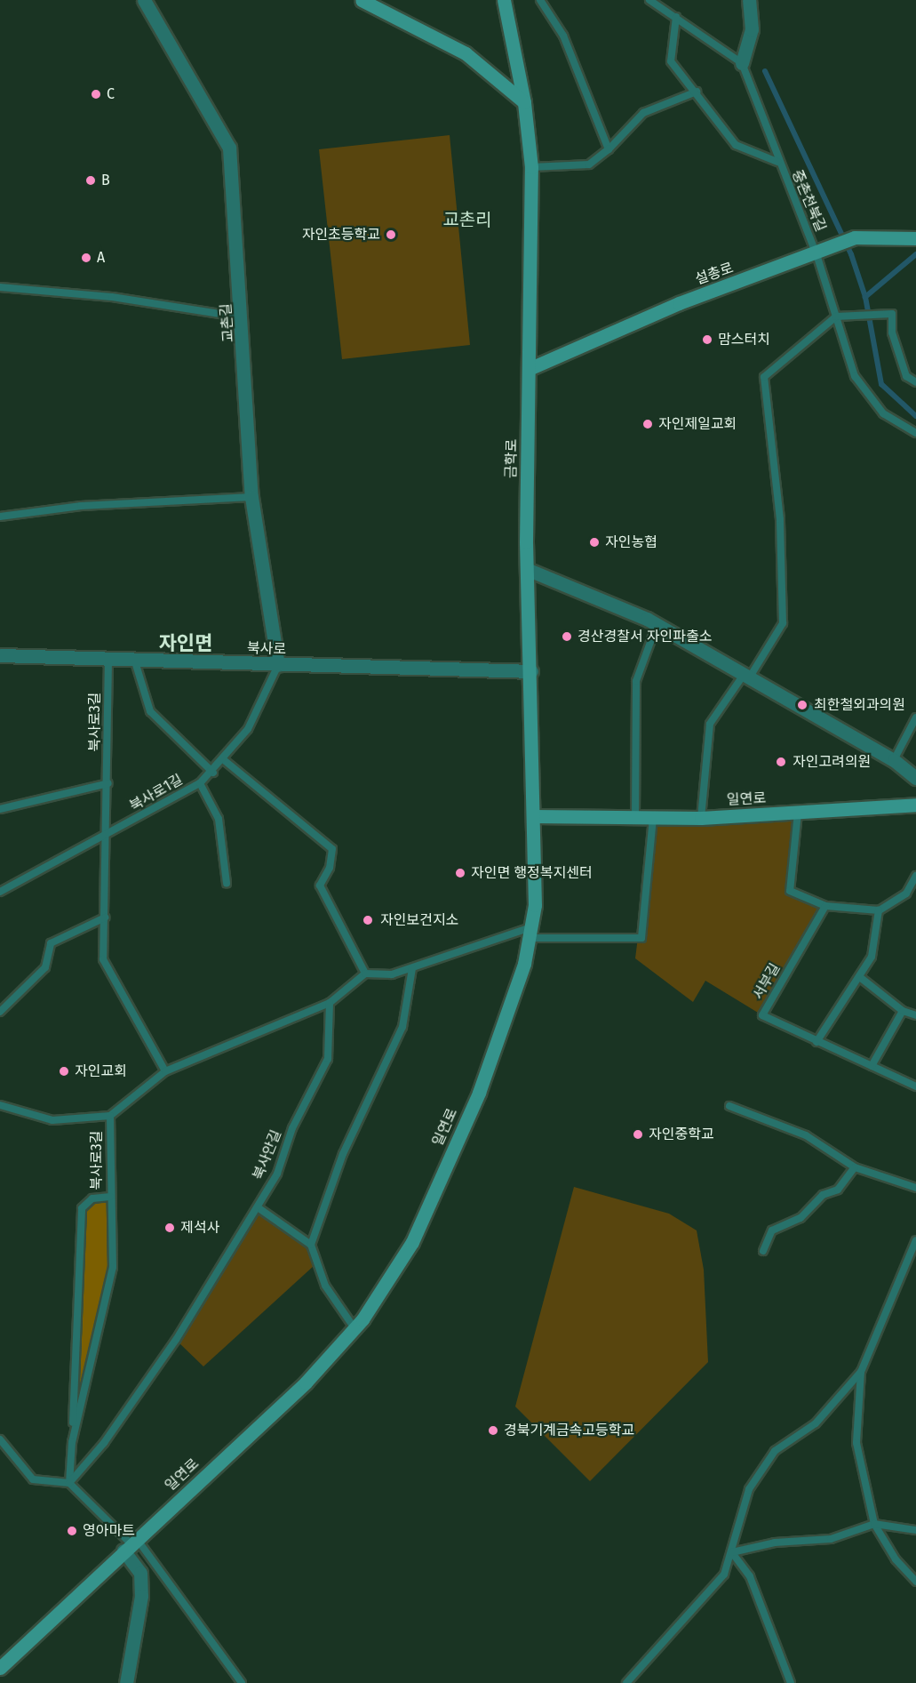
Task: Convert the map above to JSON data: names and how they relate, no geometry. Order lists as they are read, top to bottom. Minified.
{"streets":{"street":["설총로","교촌길","금학로","북사로","일연로"],"lane":["중촌천북길","북사로3길","북사로1길","서부길","북사안길"]},"crossings":[["중촌천북길","설총로"],["설총로","금학로"],["교촌길","북사로"],["교촌길","북사로1길"],["금학로","북사로"],["금학로","일연로"],["북사로","북사로3길"],["북사로","북사로1길"],["북사로3길","북사로1길"],["북사로3길","북사안길"]],"districts":["교촌리","자인면"],"places":["C","B","자인초등학교","A","맘스터치","자인제일교회","자인농협","경산경찰서 자인파출소","최한철외과의원","자인고려의원","자인면 행정복지센터","자인보건지소","자인교회","자인중학교","제석사","경북기계금속고등학교","영아마트"]}
